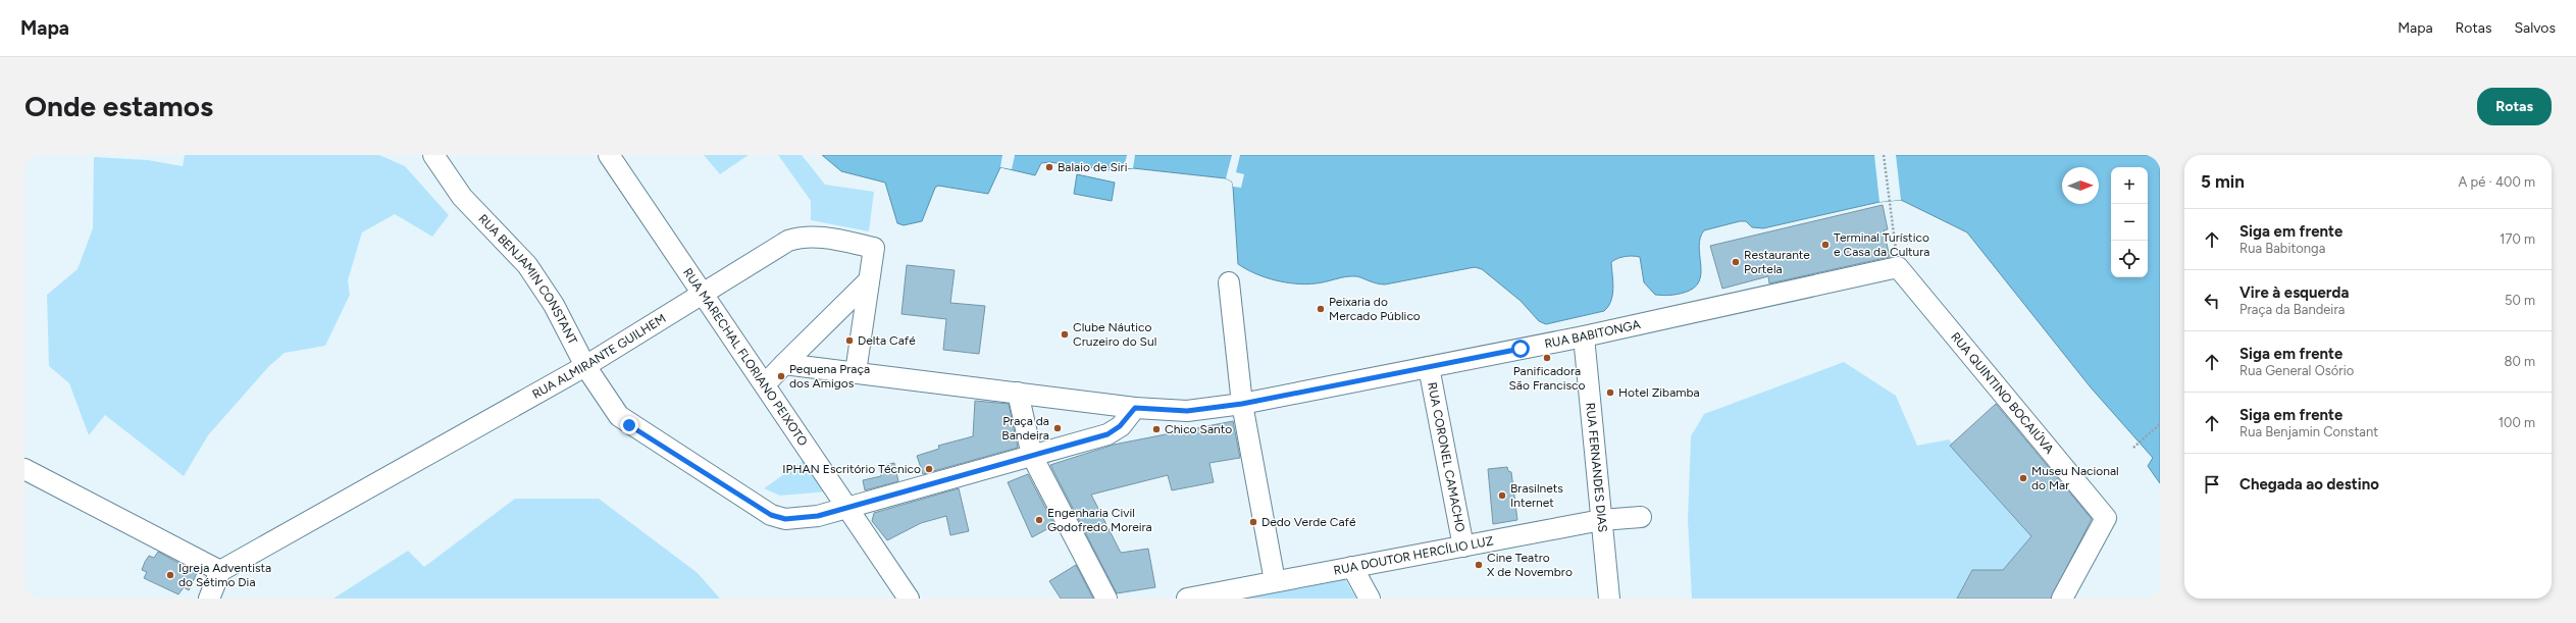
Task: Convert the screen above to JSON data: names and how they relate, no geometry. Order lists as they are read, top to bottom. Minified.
{"streets":{"street":["RUA BENJAMIN CONSTANT","RUA BABITONGA","RUA ALMIRANTE GUILHEM","RUA MARECHAL FLORIANO PEIXOTO","RUA QUINTINO BOCAIÚVA","RUA CORONEL CAMACHO","RUA FERNANDES DIAS","RUA DOUTOR HERCÍLIO LUZ"]},"crossings":[["RUA BENJAMIN CONSTANT","RUA ALMIRANTE GUILHEM"],["RUA BENJAMIN CONSTANT","RUA MARECHAL FLORIANO PEIXOTO"],["RUA BABITONGA","RUA ALMIRANTE GUILHEM"],["RUA BABITONGA","RUA QUINTINO BOCAIÚVA"],["RUA BABITONGA","RUA CORONEL CAMACHO"],["RUA BABITONGA","RUA FERNANDES DIAS"],["RUA ALMIRANTE GUILHEM","RUA MARECHAL FLORIANO PEIXOTO"],["RUA CORONEL CAMACHO","RUA DOUTOR HERCÍLIO LUZ"],["RUA FERNANDES DIAS","RUA DOUTOR HERCÍLIO LUZ"]],"places":["Balaio de Siri","Terminal Turístico e Casa da Cultura","Restaurante Portela","Peixaria do Mercado Público","Clube Náutico Cruzeiro do Sul","Delta Café","Panificadora São Francisco","Pequena Praça dos Amigos","Hotel Zibamba","Praça da Bandeira","Chico Santo","IPHAN Escritório Técnico","Museu Nacional do Mar","Brasilnets Internet","Engenharia Civil Godofredo Moreira","Dedo Verde Café","Cine Teatro X de Novembro","Igreja Adventista do Sétimo Dia"],"north":"right","page":{"header":"Mapa","nav":["Mapa","Rotas","Salvos"],"buttons":"Rotas","title":"Onde estamos","heading":["5 min","A pé · 400 m"],"map_buttons":["+","−"],"list":[["Siga em frente","Rua Babitonga","170 m"],["Vire à esquerda","Praça da Bandeira","50 m"],["Siga em frente","Rua General Osório","80 m"],["Siga em frente","Rua Benjamin Constant","100 m"],"Chegada ao destino"]}}
